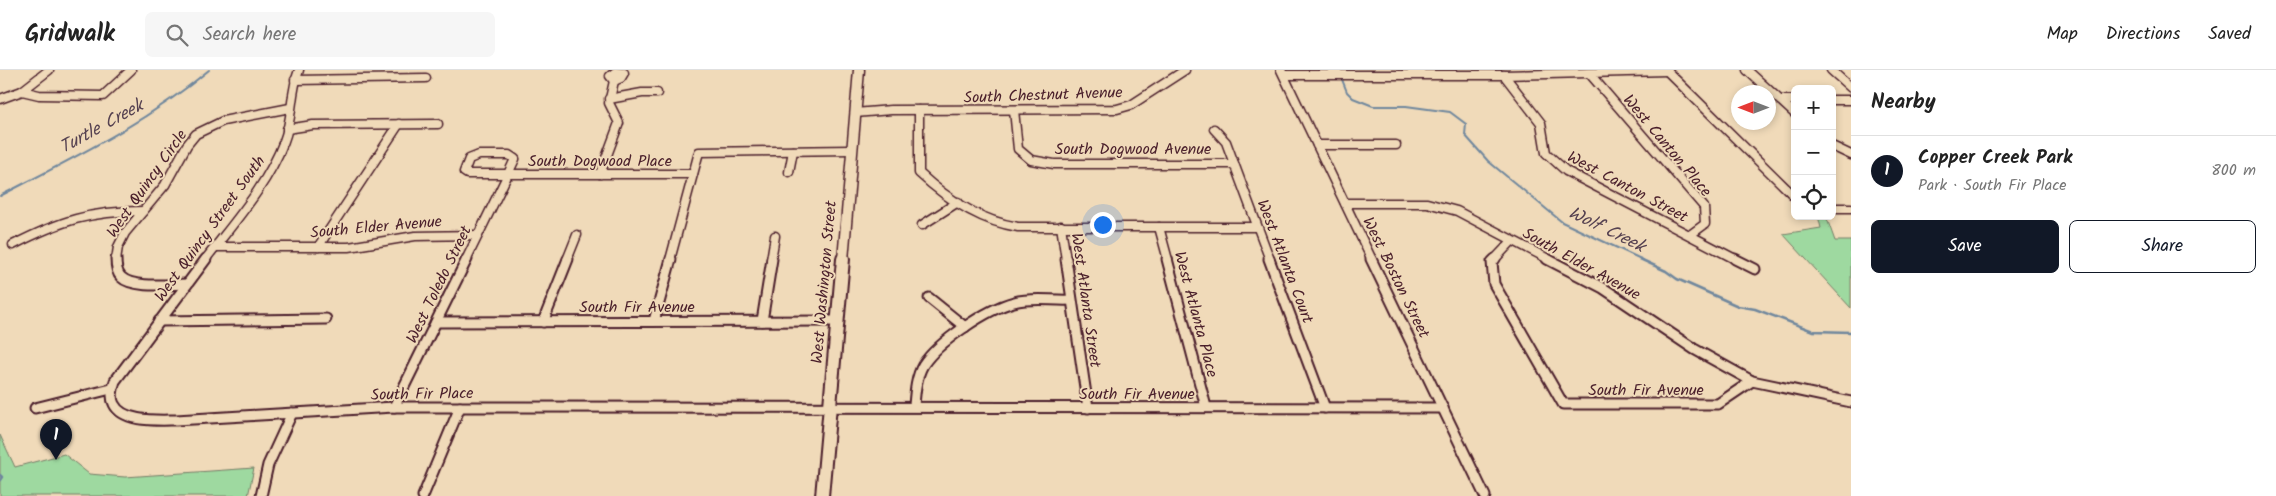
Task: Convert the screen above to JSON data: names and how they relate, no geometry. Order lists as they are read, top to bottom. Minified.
{"streets":{"main road":["West Washington Street"],"street":["South Chestnut Avenue","West Canton Place","South Dogwood Avenue","South Dogwood Place","West Quincy Circle","West Canton Street","South Elder Avenue","West Quincy Street South","West Atlanta Court","West Boston Street","West Toledo Street","West Atlanta Street","South Fir Avenue","West Atlanta Place","South Fir Place"]},"crossings":[["South Chestnut Avenue","South Dogwood Avenue"],["South Chestnut Avenue","West Washington Street"],["West Canton Place","West Canton Street"],["South Dogwood Avenue","West Atlanta Court"],["South Dogwood Place","West Toledo Street"],["West Quincy Circle","West Quincy Street South"],["South Elder Avenue","West Quincy Street South"],["South Elder Avenue","West Boston Street"],["South Elder Avenue","West Toledo Street"],["South Elder Avenue","South Fir Avenue"],["West Quincy Street South","South Fir Place"],["West Atlanta Court","South Fir Avenue"],["West Boston Street","South Fir Avenue"],["West Washington Street","South Fir Avenue"],["West Washington Street","South Fir Place"],["West Toledo Street","South Fir Avenue"],["West Toledo Street","South Fir Place"],["West Atlanta Street","South Fir Avenue"],["South Fir Avenue","West Atlanta Place"],["South Fir Avenue","South Fir Place"]],"water":["Turtle Creek","Wolf Creek"],"north":"left","page":{"header":"Gridwalk","search":"Search here","nav":["Map","Directions","Saved"],"heading":"Nearby","map_buttons":["+","−"],"list":[{"mark":"1","name":"Copper Creek Park","note":"Park · South Fir Place","value":"800 m"}],"buttons":["Save","Share"],"pins":"1"}}
